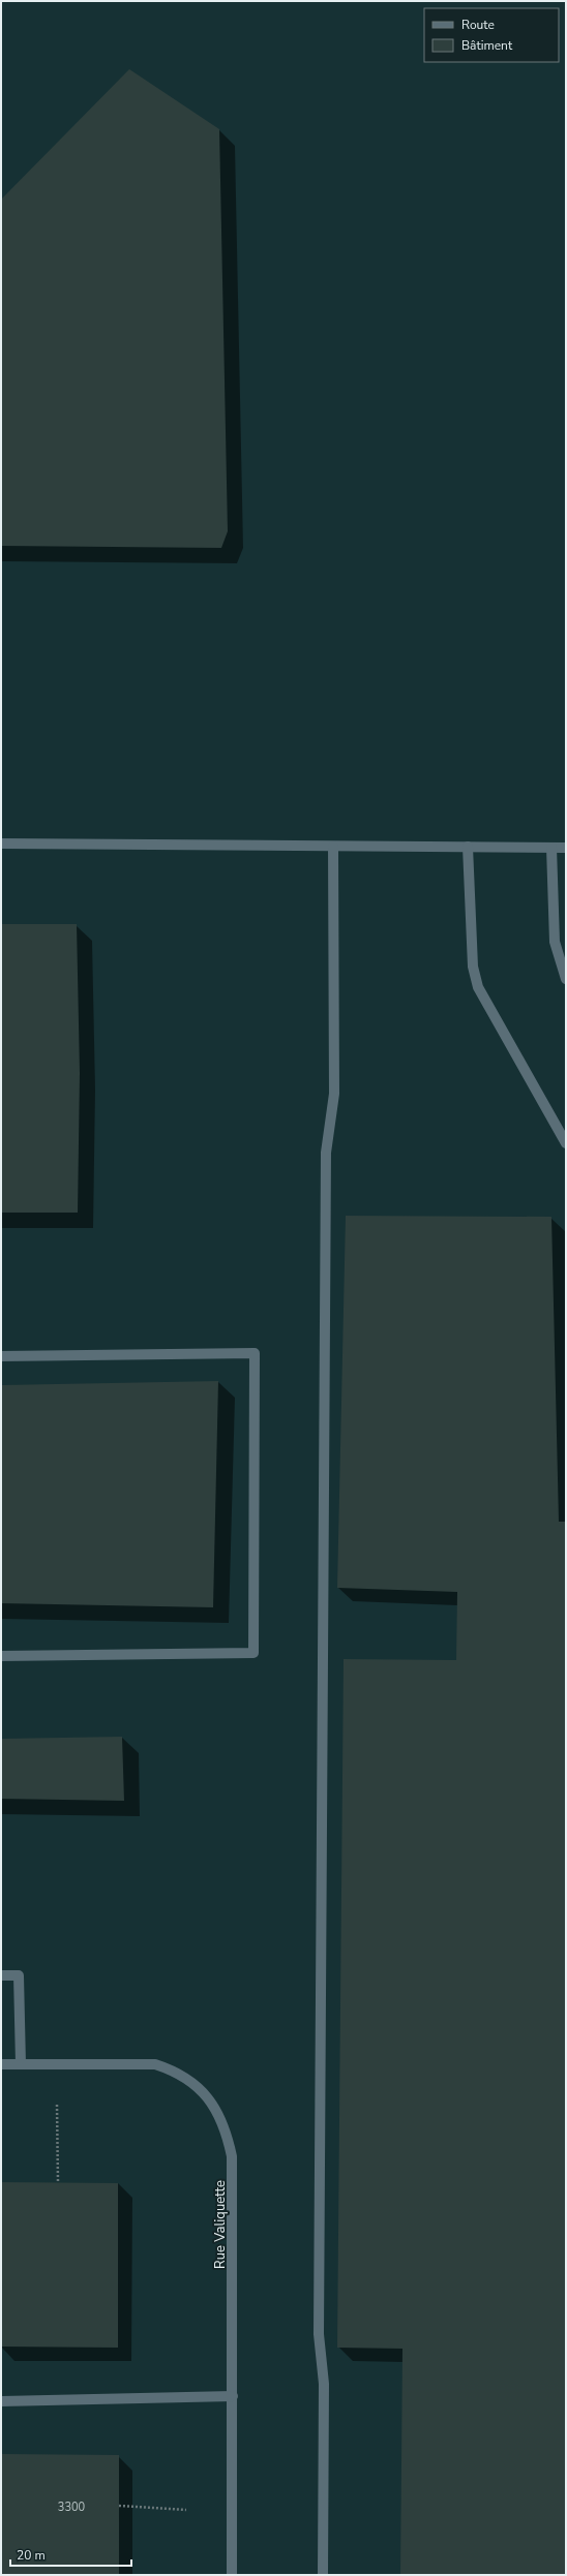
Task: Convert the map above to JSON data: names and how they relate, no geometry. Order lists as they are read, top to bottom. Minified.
{"streets":{"street":["Rue Valiquette"]},"house_numbers":["3300"],"legend":["Route","Bâtiment"],"scale_bar":"20 m"}
